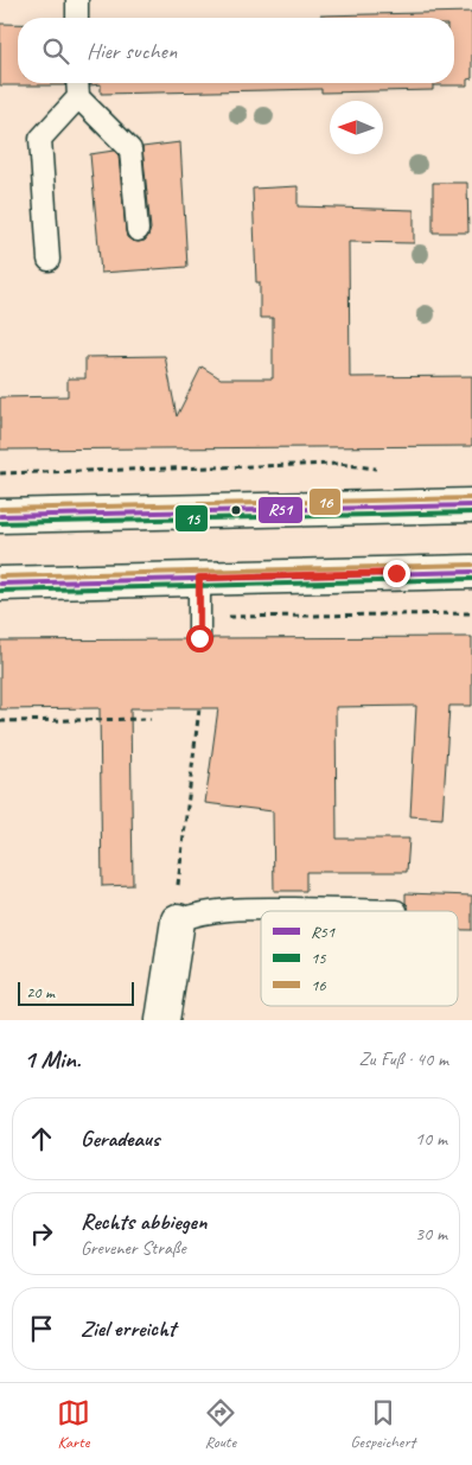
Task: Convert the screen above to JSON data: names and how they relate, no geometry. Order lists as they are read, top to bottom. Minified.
{"lines":["transit line 16","transit line R51","transit line 15"],"legend":["R51","15","16"],"scale_bar":"20 m","north":"left","page":{"search":"Hier suchen","scale":"20 m","heading":["1 Min.","Zu Fuß · 40 m"],"list":[["Geradeaus","10 m"],["Rechts abbiegen","Grevener Straße","30 m"],"Ziel erreicht"],"nav":["Karte","Route","Gespeichert"]}}
